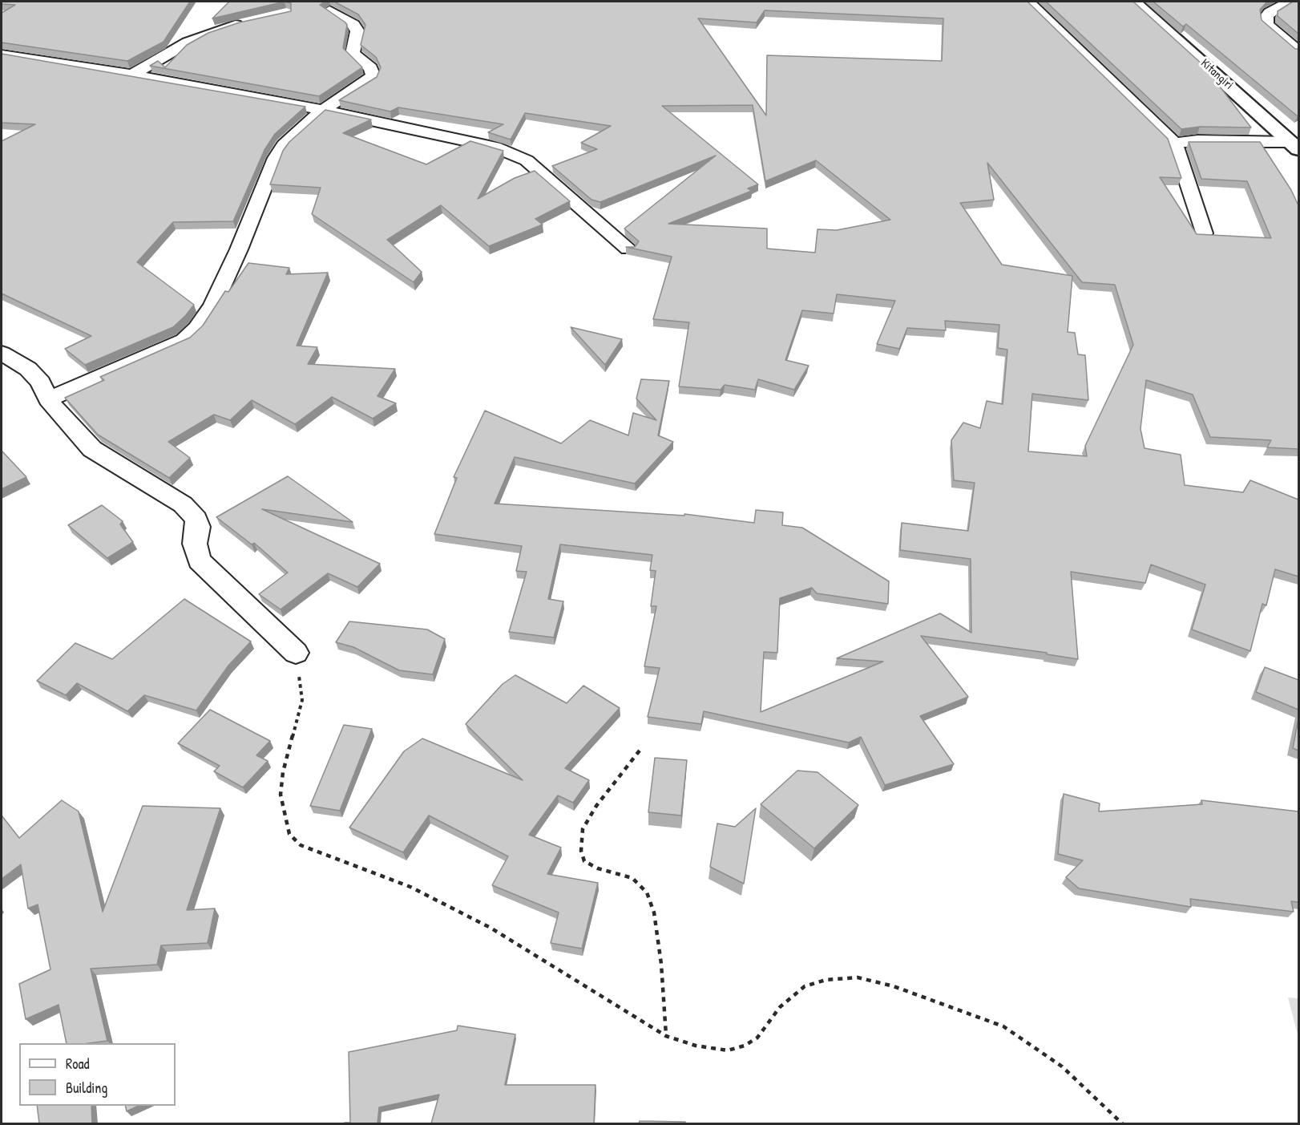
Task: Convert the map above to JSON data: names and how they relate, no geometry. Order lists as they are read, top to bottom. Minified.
{"streets":{"main road":["Kitangiri"]},"legend":["Road","Building"]}
